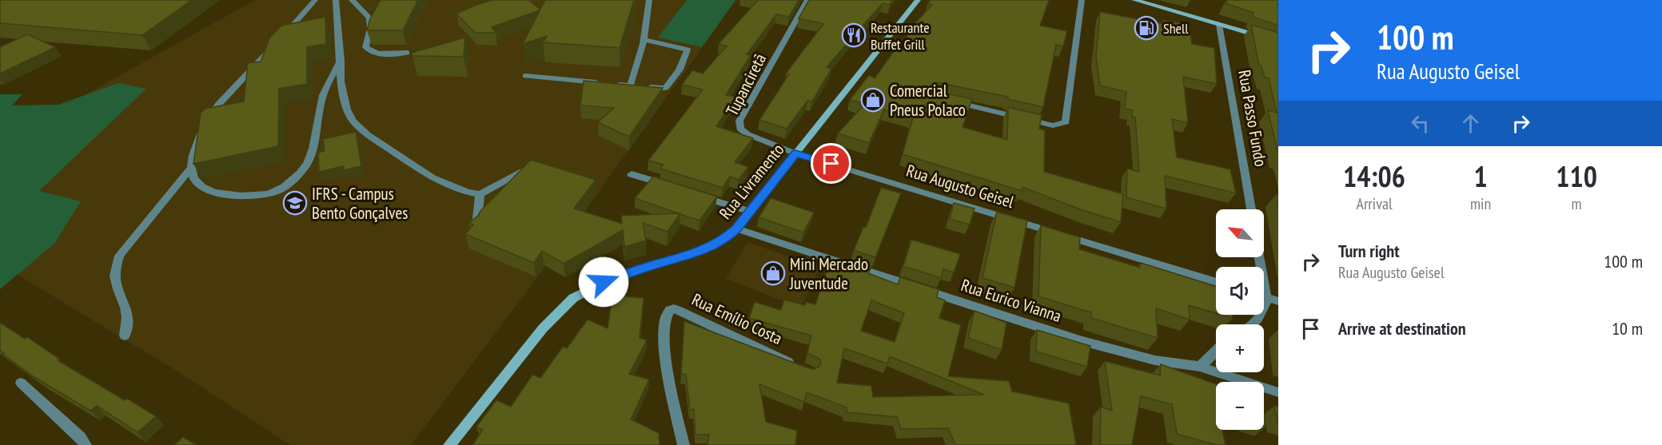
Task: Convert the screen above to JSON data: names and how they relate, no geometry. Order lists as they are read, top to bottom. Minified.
{"streets":{"main road":["Rua Livramento"],"street":["Tupanciretã","Rua Passo Fundo","Rua Augusto Geisel","Rua Eurico Vianna","Rua Emílio Costa"]},"crossings":[["Tupanciretã","Rua Livramento"],["Tupanciretã","Rua Augusto Geisel"],["Rua Livramento","Rua Augusto Geisel"],["Rua Livramento","Rua Eurico Vianna"]],"places":{"fuel station":["Shell"],"restaurant":["Restaurante Buffet Grill"],"shop":["Comercial Pneus Polaco","Mini Mercado Juventude"],"school or university":["IFRS - Campus Bento Gonçalves"]},"north":"top left","page":{"turn":["100 m","Rua Augusto Geisel"],"eta":["14:06","Arrival","1","min","110","m"],"map_buttons":["+","−"],"list":[{"name":"Turn right","note":"Rua Augusto Geisel","value":"100 m"},{"name":"Arrive at destination","value":"10 m"}]}}
